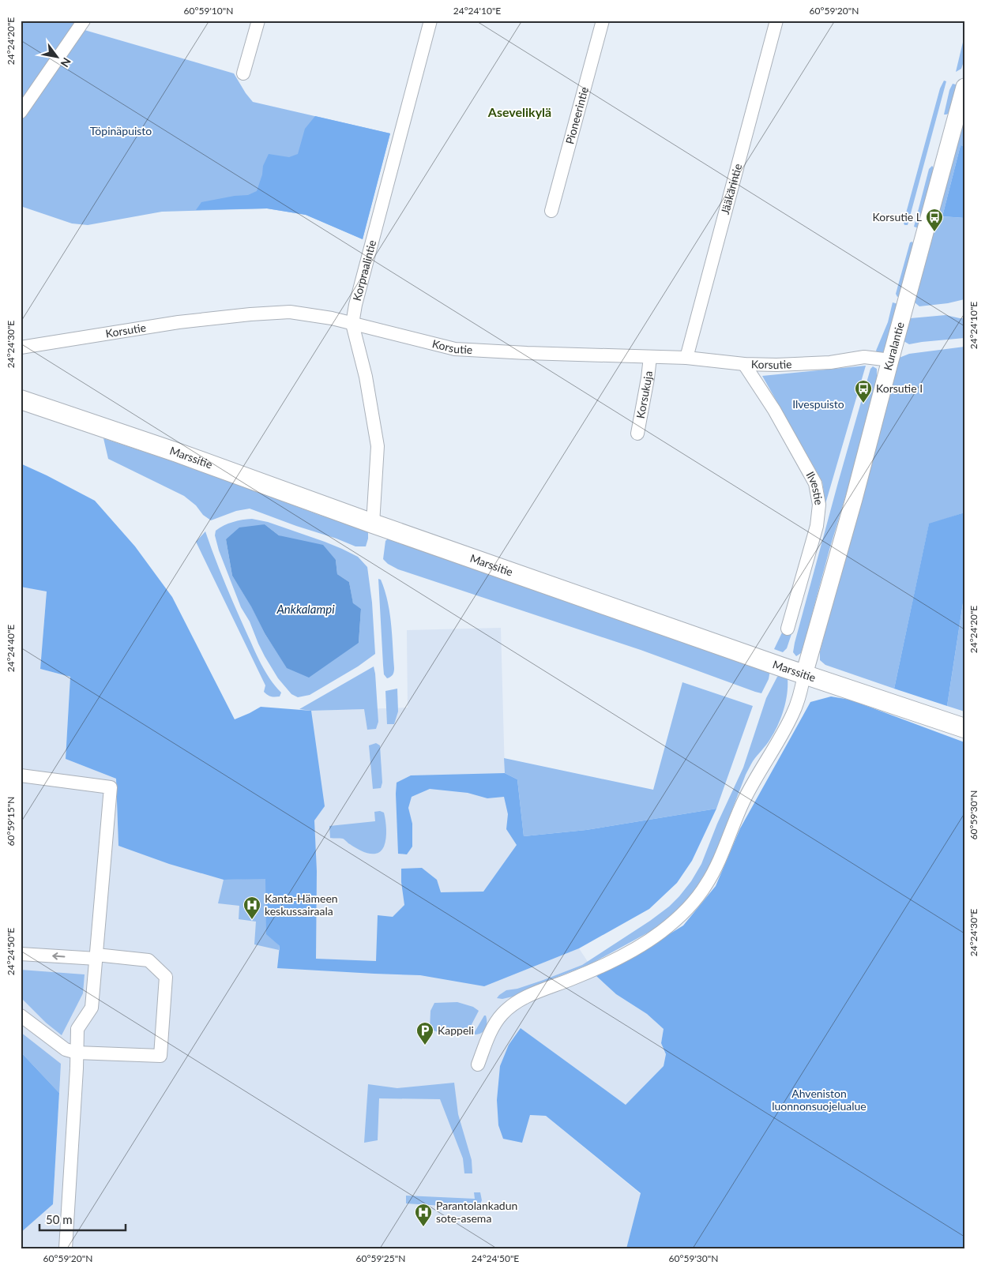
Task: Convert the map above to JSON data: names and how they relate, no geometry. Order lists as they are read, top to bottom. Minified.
{"streets":{"main road":["Marssitie"],"street":["Pioneerintie","Jääkärintie","Korpraalintie","Korsutie","Kuralantie","Korsukuja","Ilvestie"]},"crossings":[["Jääkärintie","Korsutie"],["Korpraalintie","Korsutie"],["Korpraalintie","Marssitie"],["Korsutie","Kuralantie"],["Korsutie","Korsukuja"],["Korsutie","Ilvestie"],["Kuralantie","Marssitie"]],"districts":["Asevelikylä"],"water":["Ankkalampi"],"parks":["Töpinäpuisto","Ilvespuisto","Ahveniston luonnonsuojelualue"],"places":{"bus stop":["Korsutie L","Korsutie I"],"hospital":["Kanta-Hämeen keskussairaala","Parantolankadun sote-asema"],"parking":["Kappeli"]},"scale_bar":"50 m","north":"bottom right","coordinates":["60°59'10\"N","24°24'10\"E","60°59'20\"N","24°24'20\"E","24°24'30\"E","24°24'40\"E","60°59'30\"N","60°59'15\"N","24°24'50\"E","60°59'25\"N"]}
